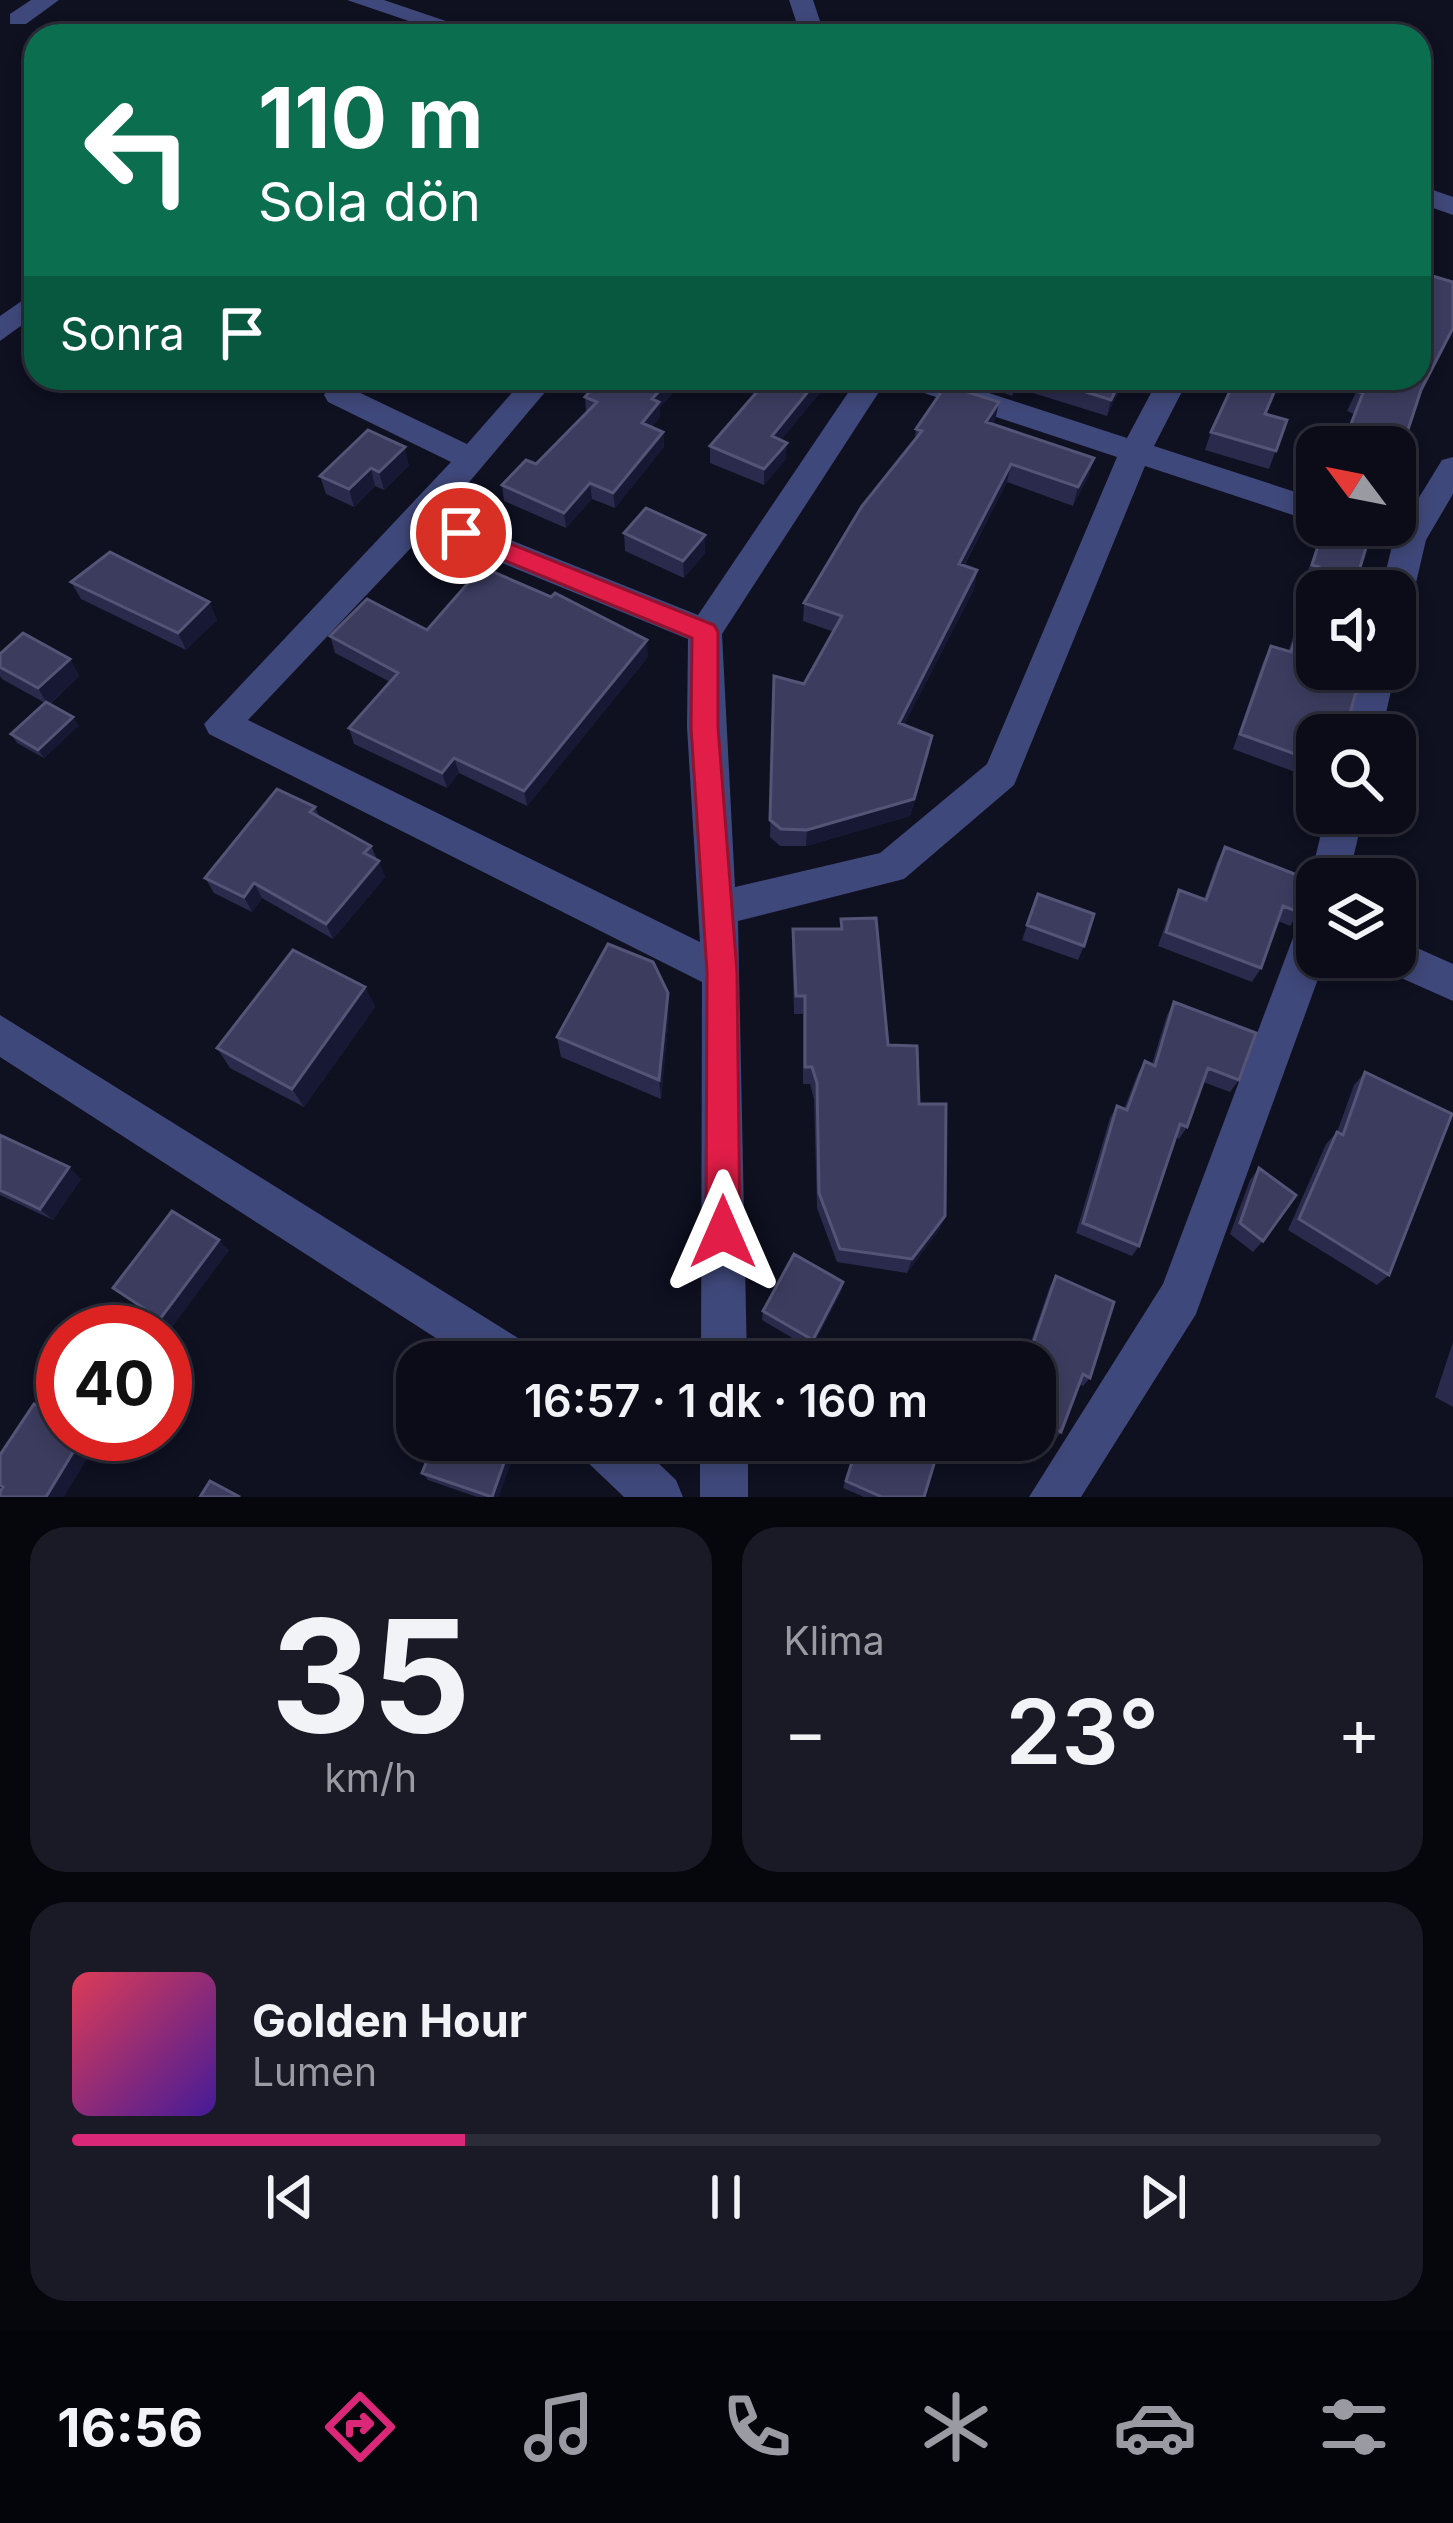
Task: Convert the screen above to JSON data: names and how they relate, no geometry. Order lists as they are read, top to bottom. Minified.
{"north":"top left","page":{"turn":["110 m","Sola dön"],"then":"Sonra","limit":"40","trip":"16:57 · 1 dk · 160 m","tile":[["35","km/h"],"Klima"],"heat":["−","23°","+"],"song":["Golden Hour","Lumen"],"tabs":"16:56"}}
